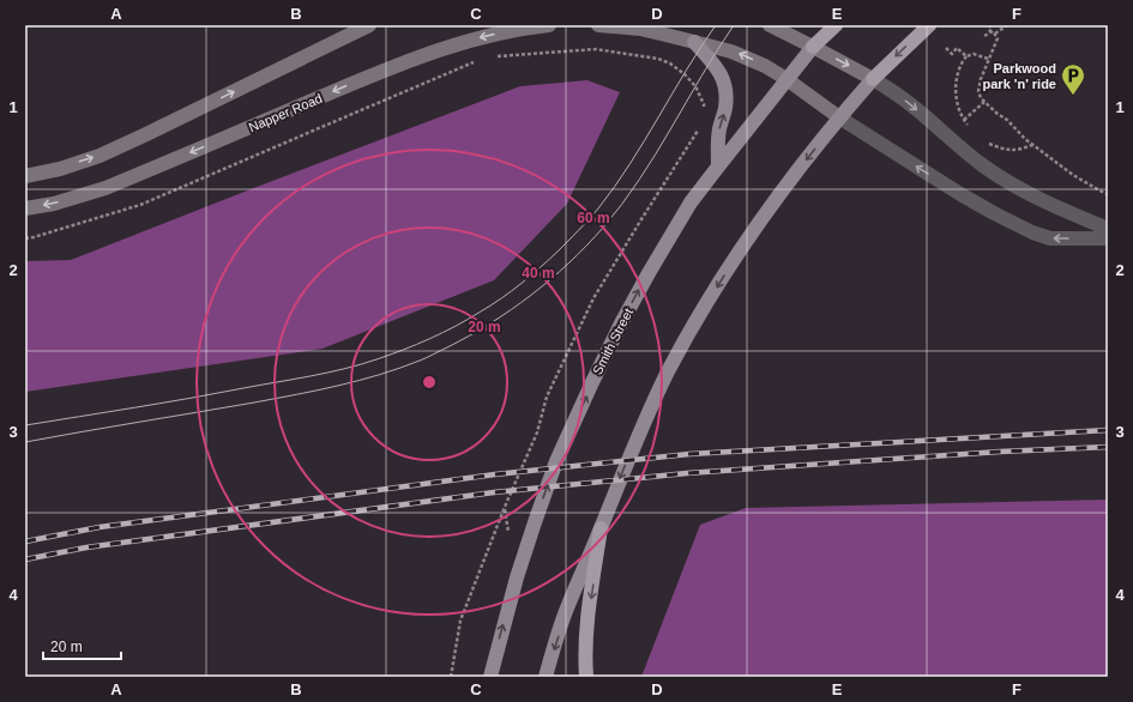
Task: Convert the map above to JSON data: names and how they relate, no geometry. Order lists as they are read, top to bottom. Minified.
{"streets":{"main road":["Napper Road","Smith Street"]},"places":{"parking":["Parkwood park 'n' ride"]},"scale_bar":"20 m","grid":{"columns":["A","B","C","D","E","F"],"rows":["1","2","3","4"]},"rings":["60 m","40 m","20 m"]}
